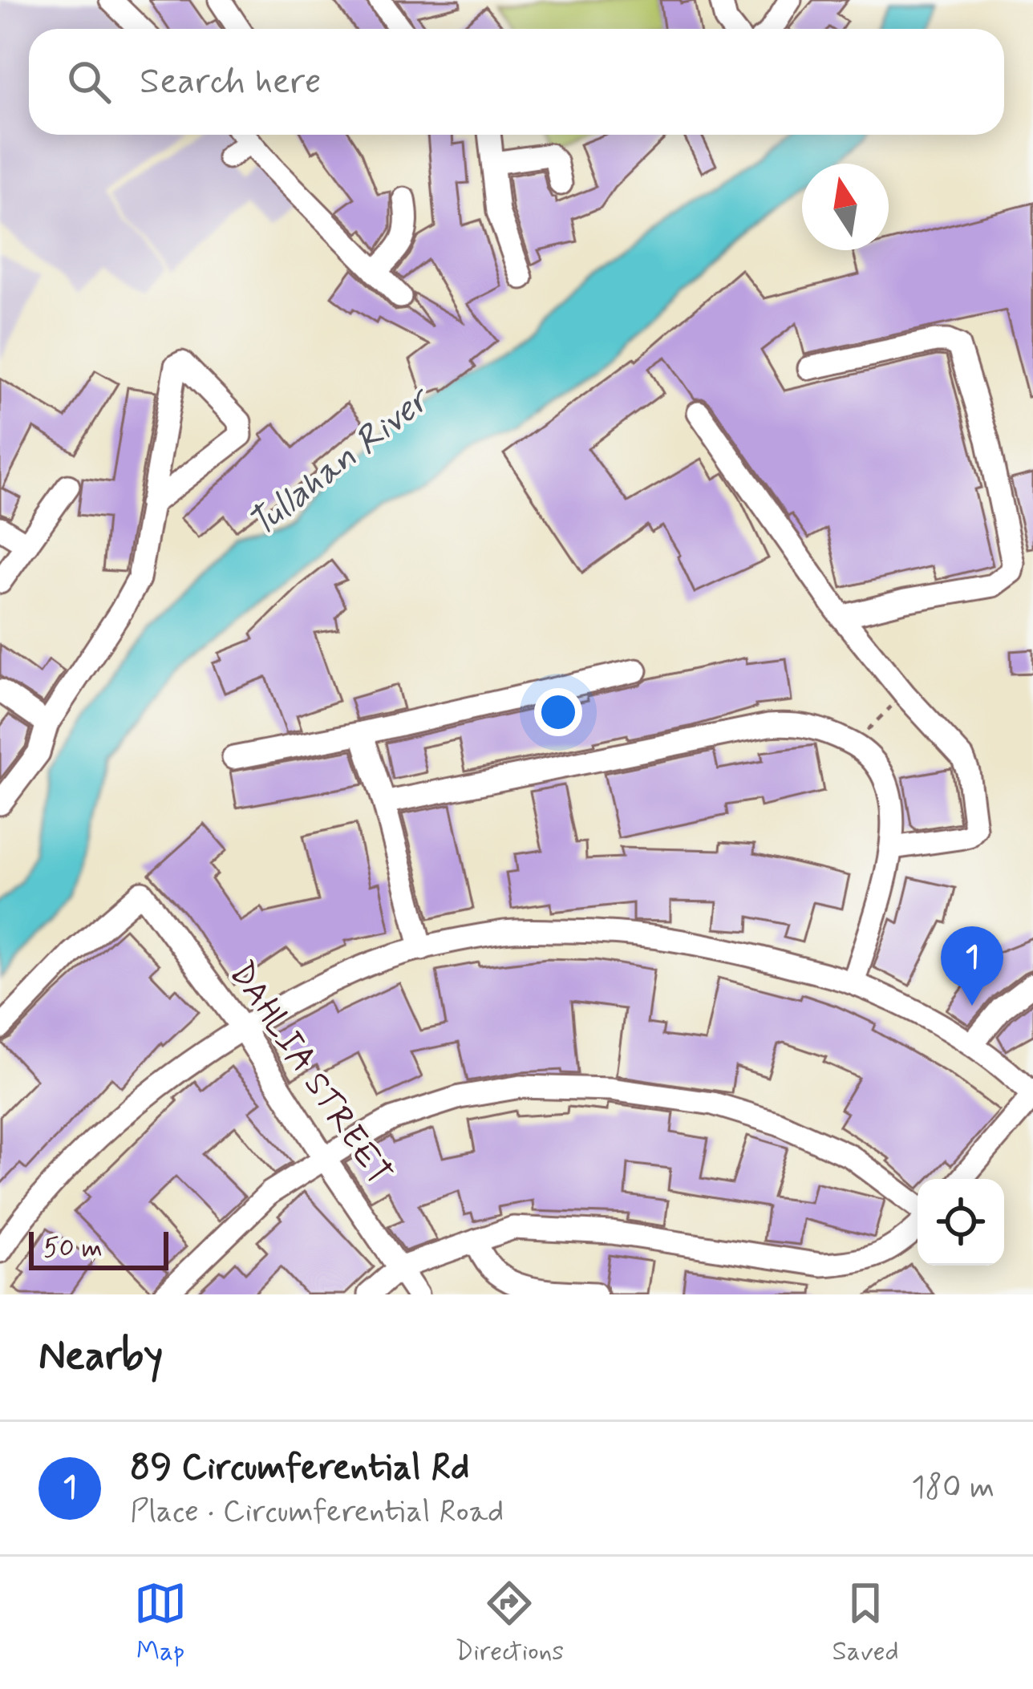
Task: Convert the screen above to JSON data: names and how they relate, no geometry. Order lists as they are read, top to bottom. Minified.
{"streets":{"street":["DAHLIA STREET"]},"water":["Tullahan River"],"scale_bar":"50 m","north":"top","page":{"search":"Search here","pins":"1","scale":"50 m","heading":"Nearby","list":[{"mark":"1","name":"89 Circumferential Rd","note":"Place · Circumferential Road","value":"180 m"}],"nav":["Map","Directions","Saved"]}}
